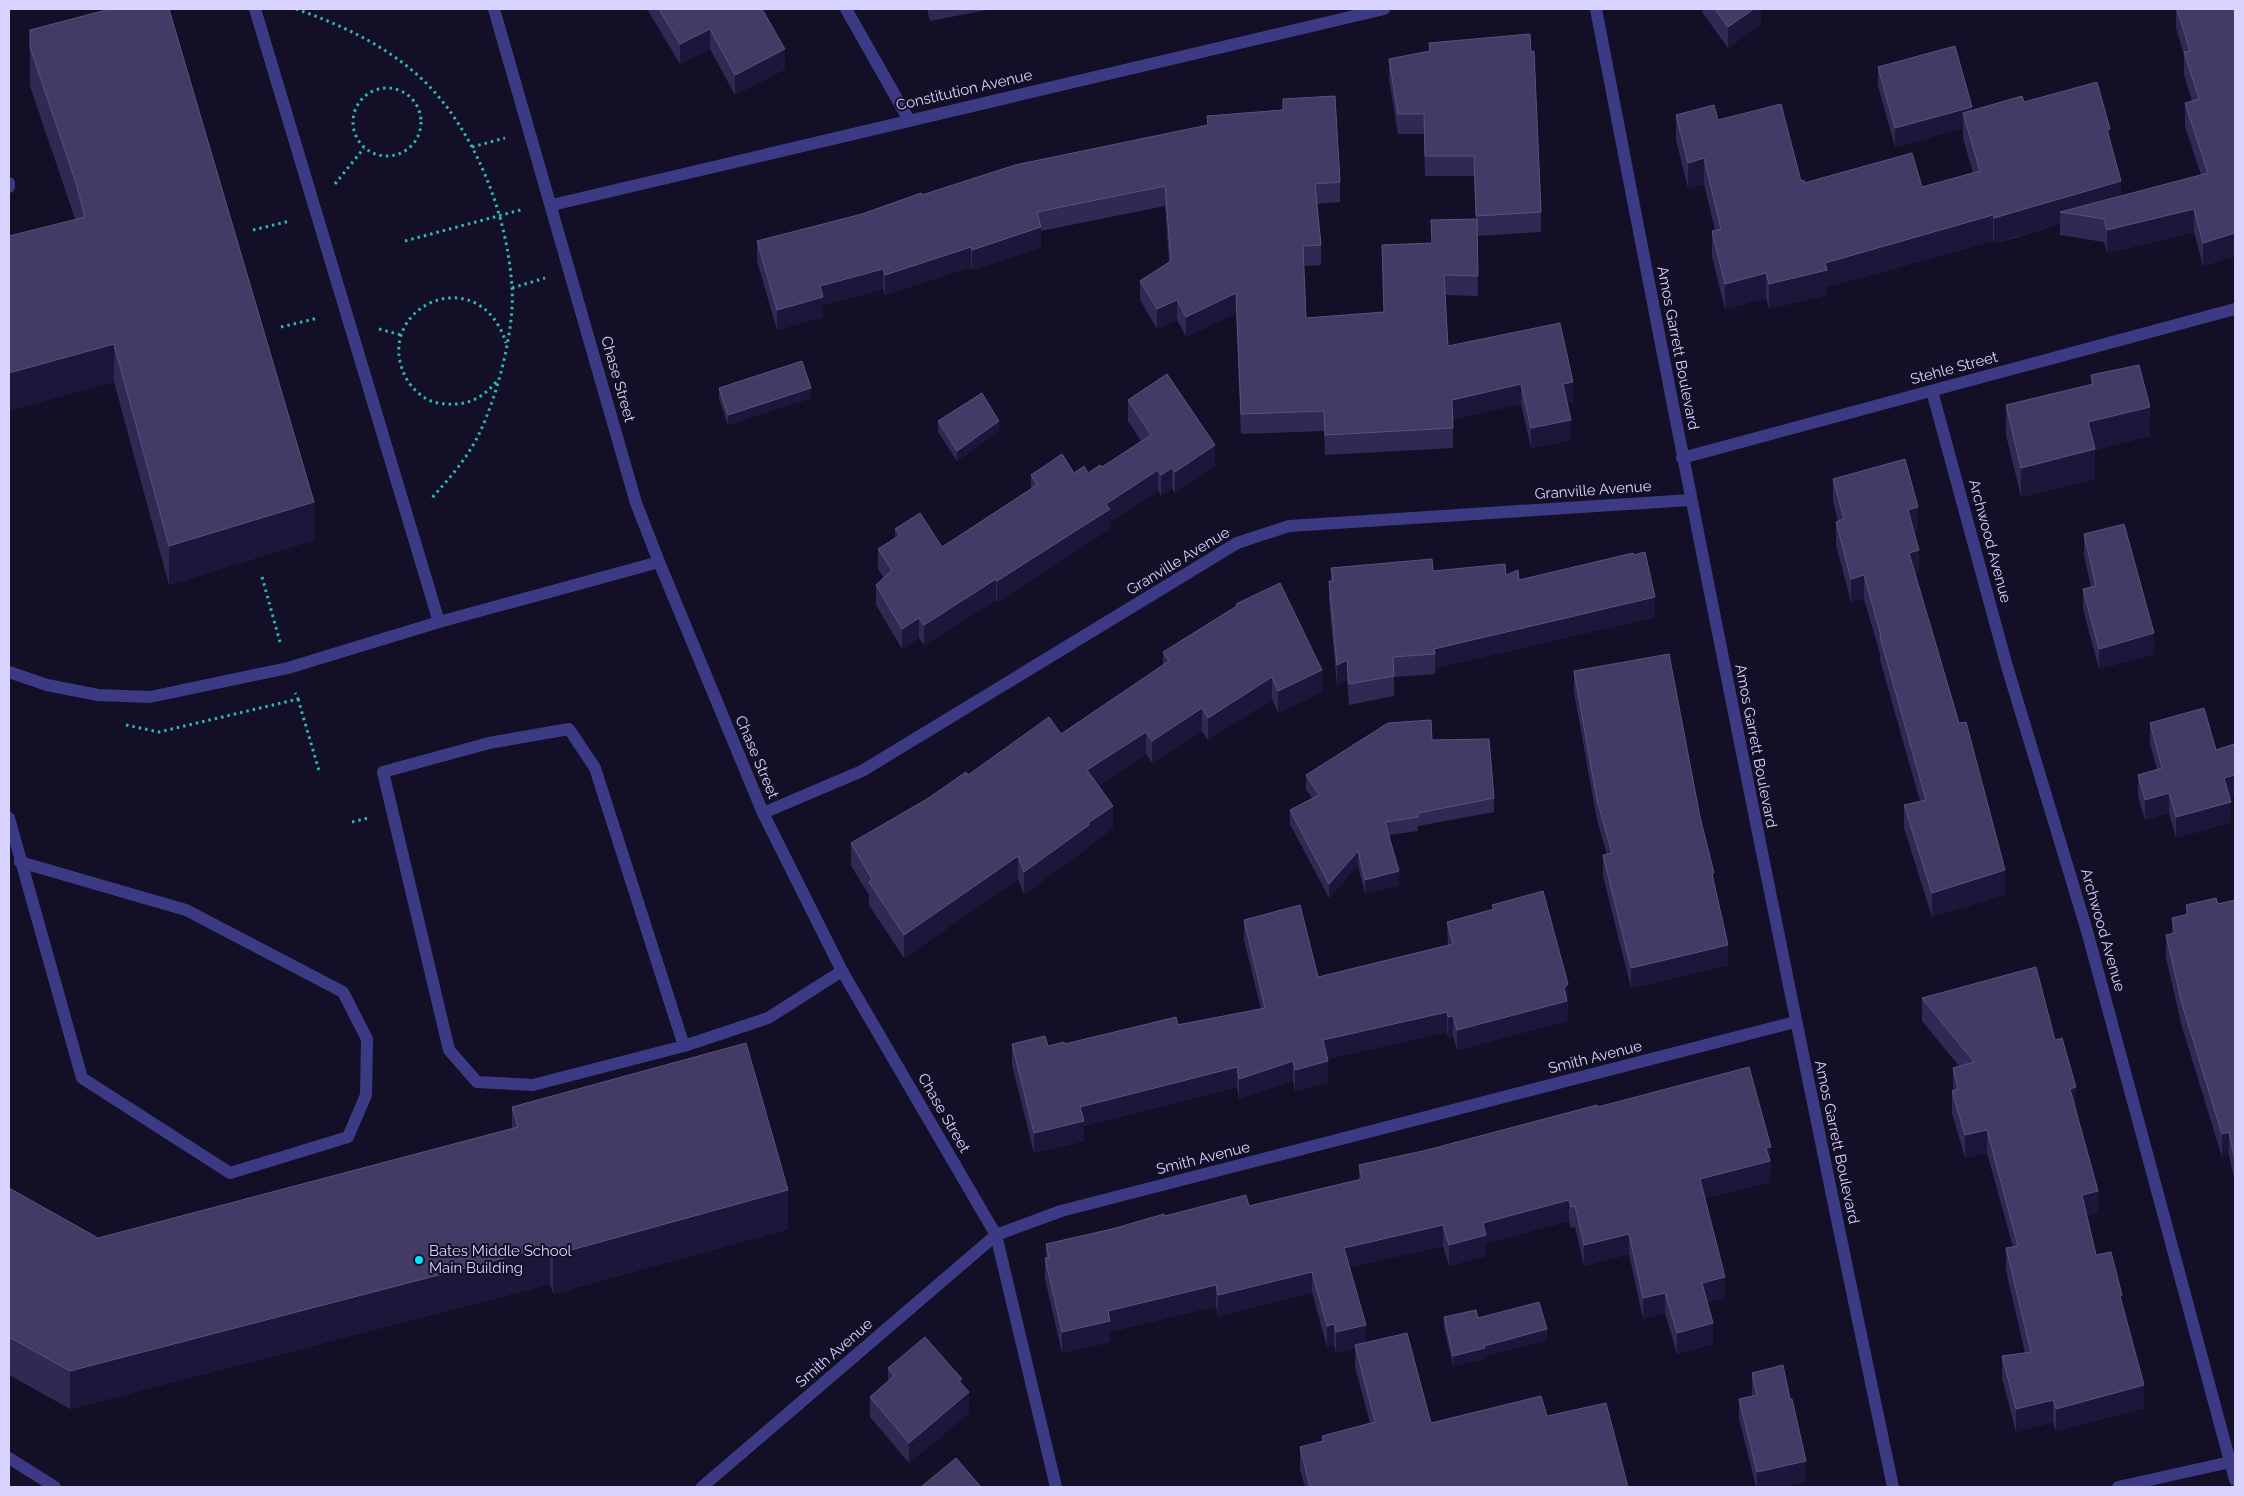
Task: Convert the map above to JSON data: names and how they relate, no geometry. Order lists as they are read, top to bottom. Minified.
{"streets":{"street":["Constitution Avenue","Amos Garrett Boulevard","Stehle Street","Chase Street","Granville Avenue","Archwood Avenue","Smith Avenue"]},"crossings":[["Constitution Avenue","Chase Street"],["Amos Garrett Boulevard","Stehle Street"],["Amos Garrett Boulevard","Granville Avenue"],["Amos Garrett Boulevard","Smith Avenue"],["Stehle Street","Archwood Avenue"],["Chase Street","Granville Avenue"],["Chase Street","Smith Avenue"]],"places":["Bates Middle School Main Building"]}
